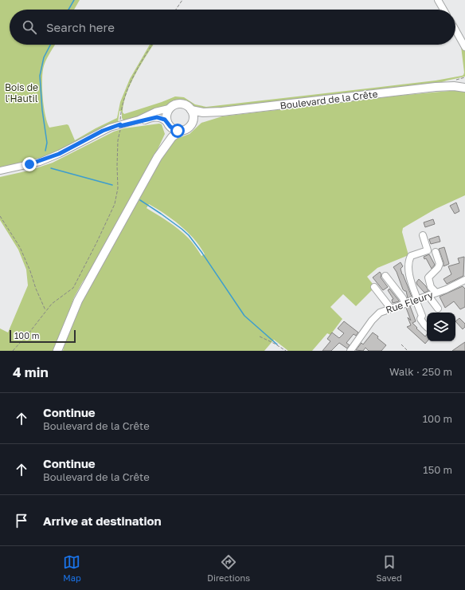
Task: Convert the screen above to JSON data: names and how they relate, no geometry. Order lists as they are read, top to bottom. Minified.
{"streets":{"main road":["Boulevard de la Crête"],"street":["Rue Fleury"]},"parks":["Bois de l'Hautil"],"scale_bar":"100 m","page":{"search":"Search here","scale":"100 m","heading":["4 min","Walk · 250 m"],"list":[["Continue","Boulevard de la Crête","100 m"],["Continue","Boulevard de la Crête","150 m"],"Arrive at destination"],"nav":["Map","Directions","Saved"]}}
